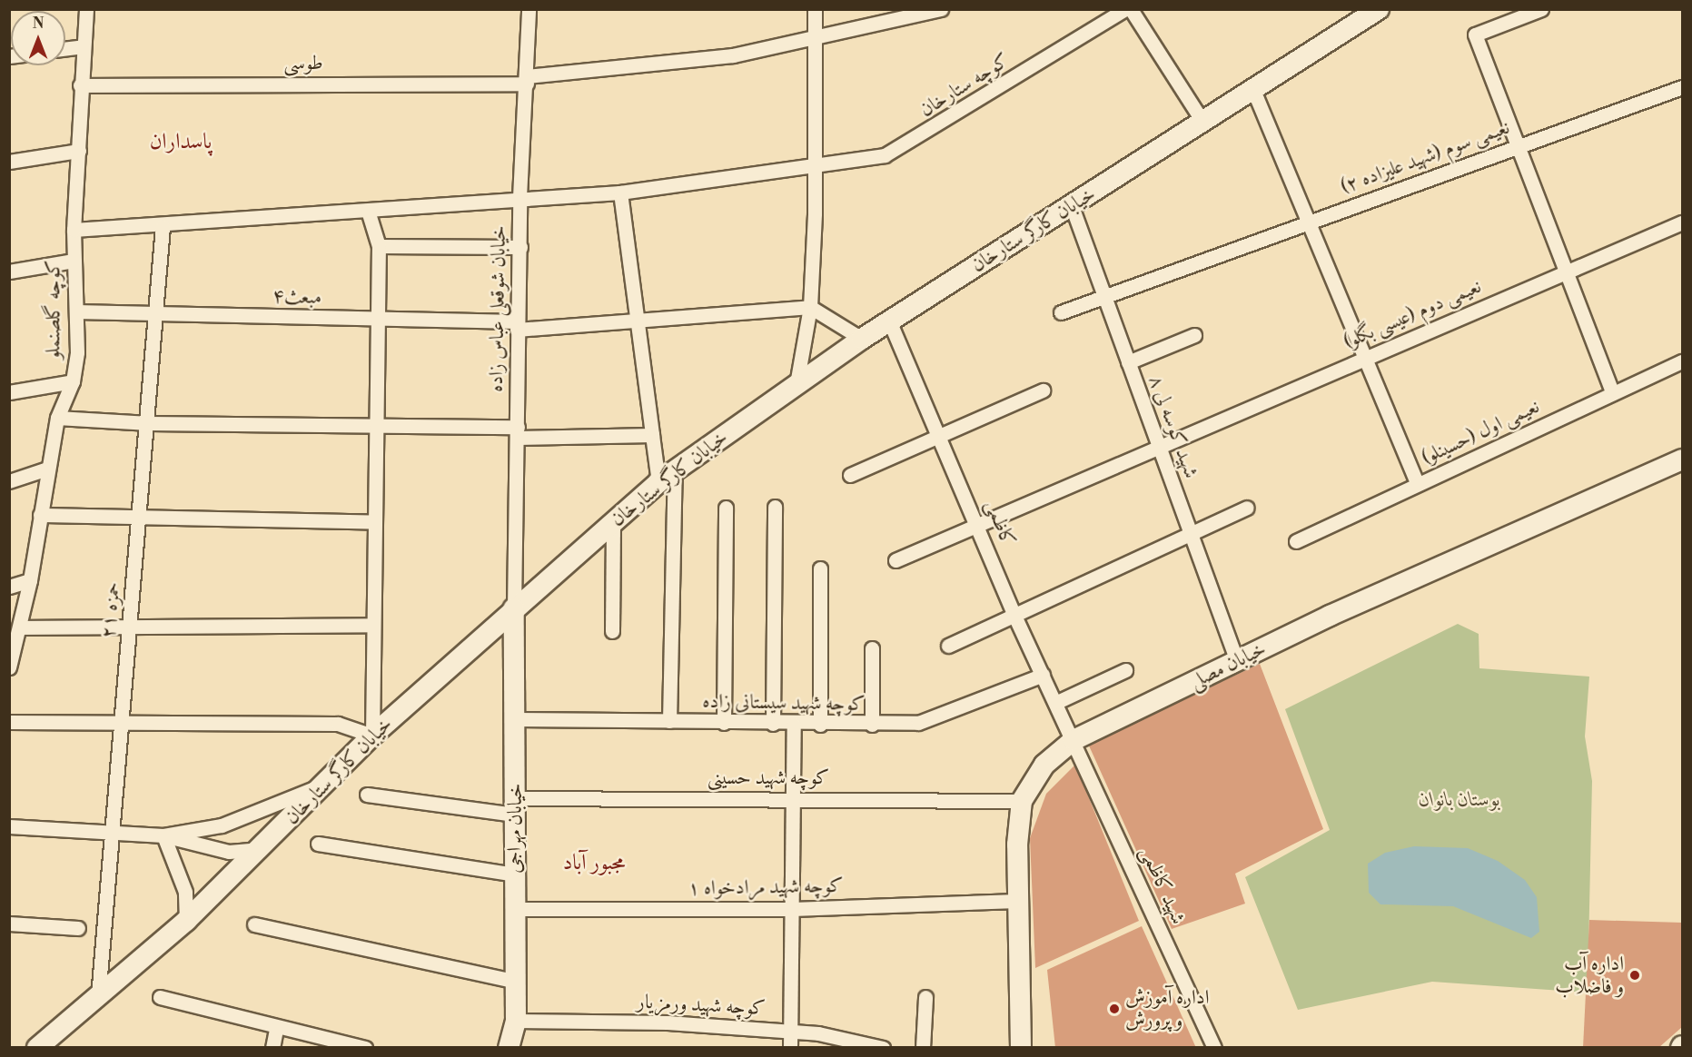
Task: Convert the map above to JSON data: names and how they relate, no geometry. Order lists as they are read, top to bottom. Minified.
{"streets":{"street":["طوسی","کوچه ستارخان","نعیمی سوم (شهید علیزاده ۲)","خیابان کارگر ستارخان","مبعث۴","خیابان شوقعلی عباس زاده","کوچه گلصنملو","نعیمی دوم (عیسی بگلو)","شهید کوسه لی ۸","نعیمی اول (حسینلو)","کاظمی","حمزه ۲۱","خیابان مصلی","کوچه شهید سیستانی زاده","کوچه شهید حسینی","خیابان مهراجی","شهید کاظمی","۱ کوچه شهید مرادخواه","کوچه شهید ورمزیار"]},"crossings":[["طوسی","خیابان شوقعلی عباس زاده"],["طوسی","کوچه گلصنملو"],["کوچه ستارخان","خیابان شوقعلی عباس زاده"],["کوچه ستارخان","کوچه گلصنملو"],["کوچه ستارخان","حمزه ۲۱"],["نعیمی سوم (شهید علیزاده ۲)","شهید کوسه لی ۸"],["خیابان کارگر ستارخان","خیابان شوقعلی عباس زاده"],["خیابان کارگر ستارخان","شهید کوسه لی ۸"],["خیابان کارگر ستارخان","کاظمی"],["خیابان کارگر ستارخان","حمزه ۲۱"],["خیابان کارگر ستارخان","خیابان مهراجی"],["مبعث۴","خیابان شوقعلی عباس زاده"],["مبعث۴","کوچه گلصنملو"],["مبعث۴","حمزه ۲۱"],["خیابان شوقعلی عباس زاده","خیابان مهراجی"],["نعیمی دوم (عیسی بگلو)","شهید کوسه لی ۸"],["نعیمی دوم (عیسی بگلو)","کاظمی"],["شهید کوسه لی ۸","خیابان مصلی"],["کاظمی","خیابان مصلی"],["کاظمی","کوچه شهید سیستانی زاده"],["کاظمی","شهید کاظمی"],["خیابان مصلی","کوچه شهید حسینی"],["خیابان مصلی","شهید کاظمی"],["خیابان مصلی","۱ کوچه شهید مرادخواه"],["کوچه شهید سیستانی زاده","خیابان مهراجی"],["کوچه شهید حسینی","خیابان مهراجی"],["خیابان مهراجی","۱ کوچه شهید مرادخواه"],["خیابان مهراجی","کوچه شهید ورمزیار"]],"districts":["پاسداران","مجبور آباد"],"parks":["بوستان بانوان"],"places":["اداره آب و فاضلاب","اداره آموزش و پرورش"],"north":"top"}
